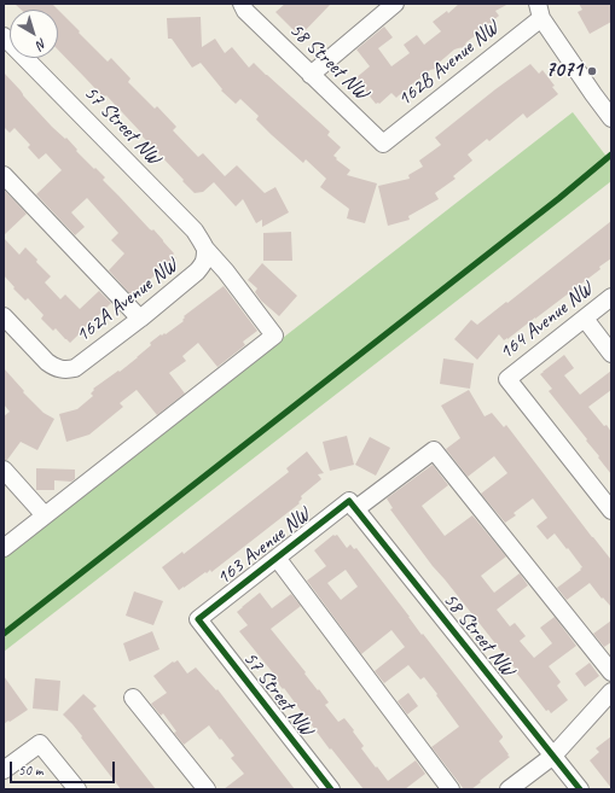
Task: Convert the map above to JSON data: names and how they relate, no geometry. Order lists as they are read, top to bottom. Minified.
{"streets":{"street":["58 Street NW","162B Avenue NW","57 Street NW","162A Avenue NW","164 Avenue NW","163 Avenue NW"]},"crossings":[["58 Street NW","162B Avenue NW"],["58 Street NW","163 Avenue NW"],["57 Street NW","162A Avenue NW"],["57 Street NW","163 Avenue NW"]],"places":["7071"],"scale_bar":"50 m","north":"bottom right"}
